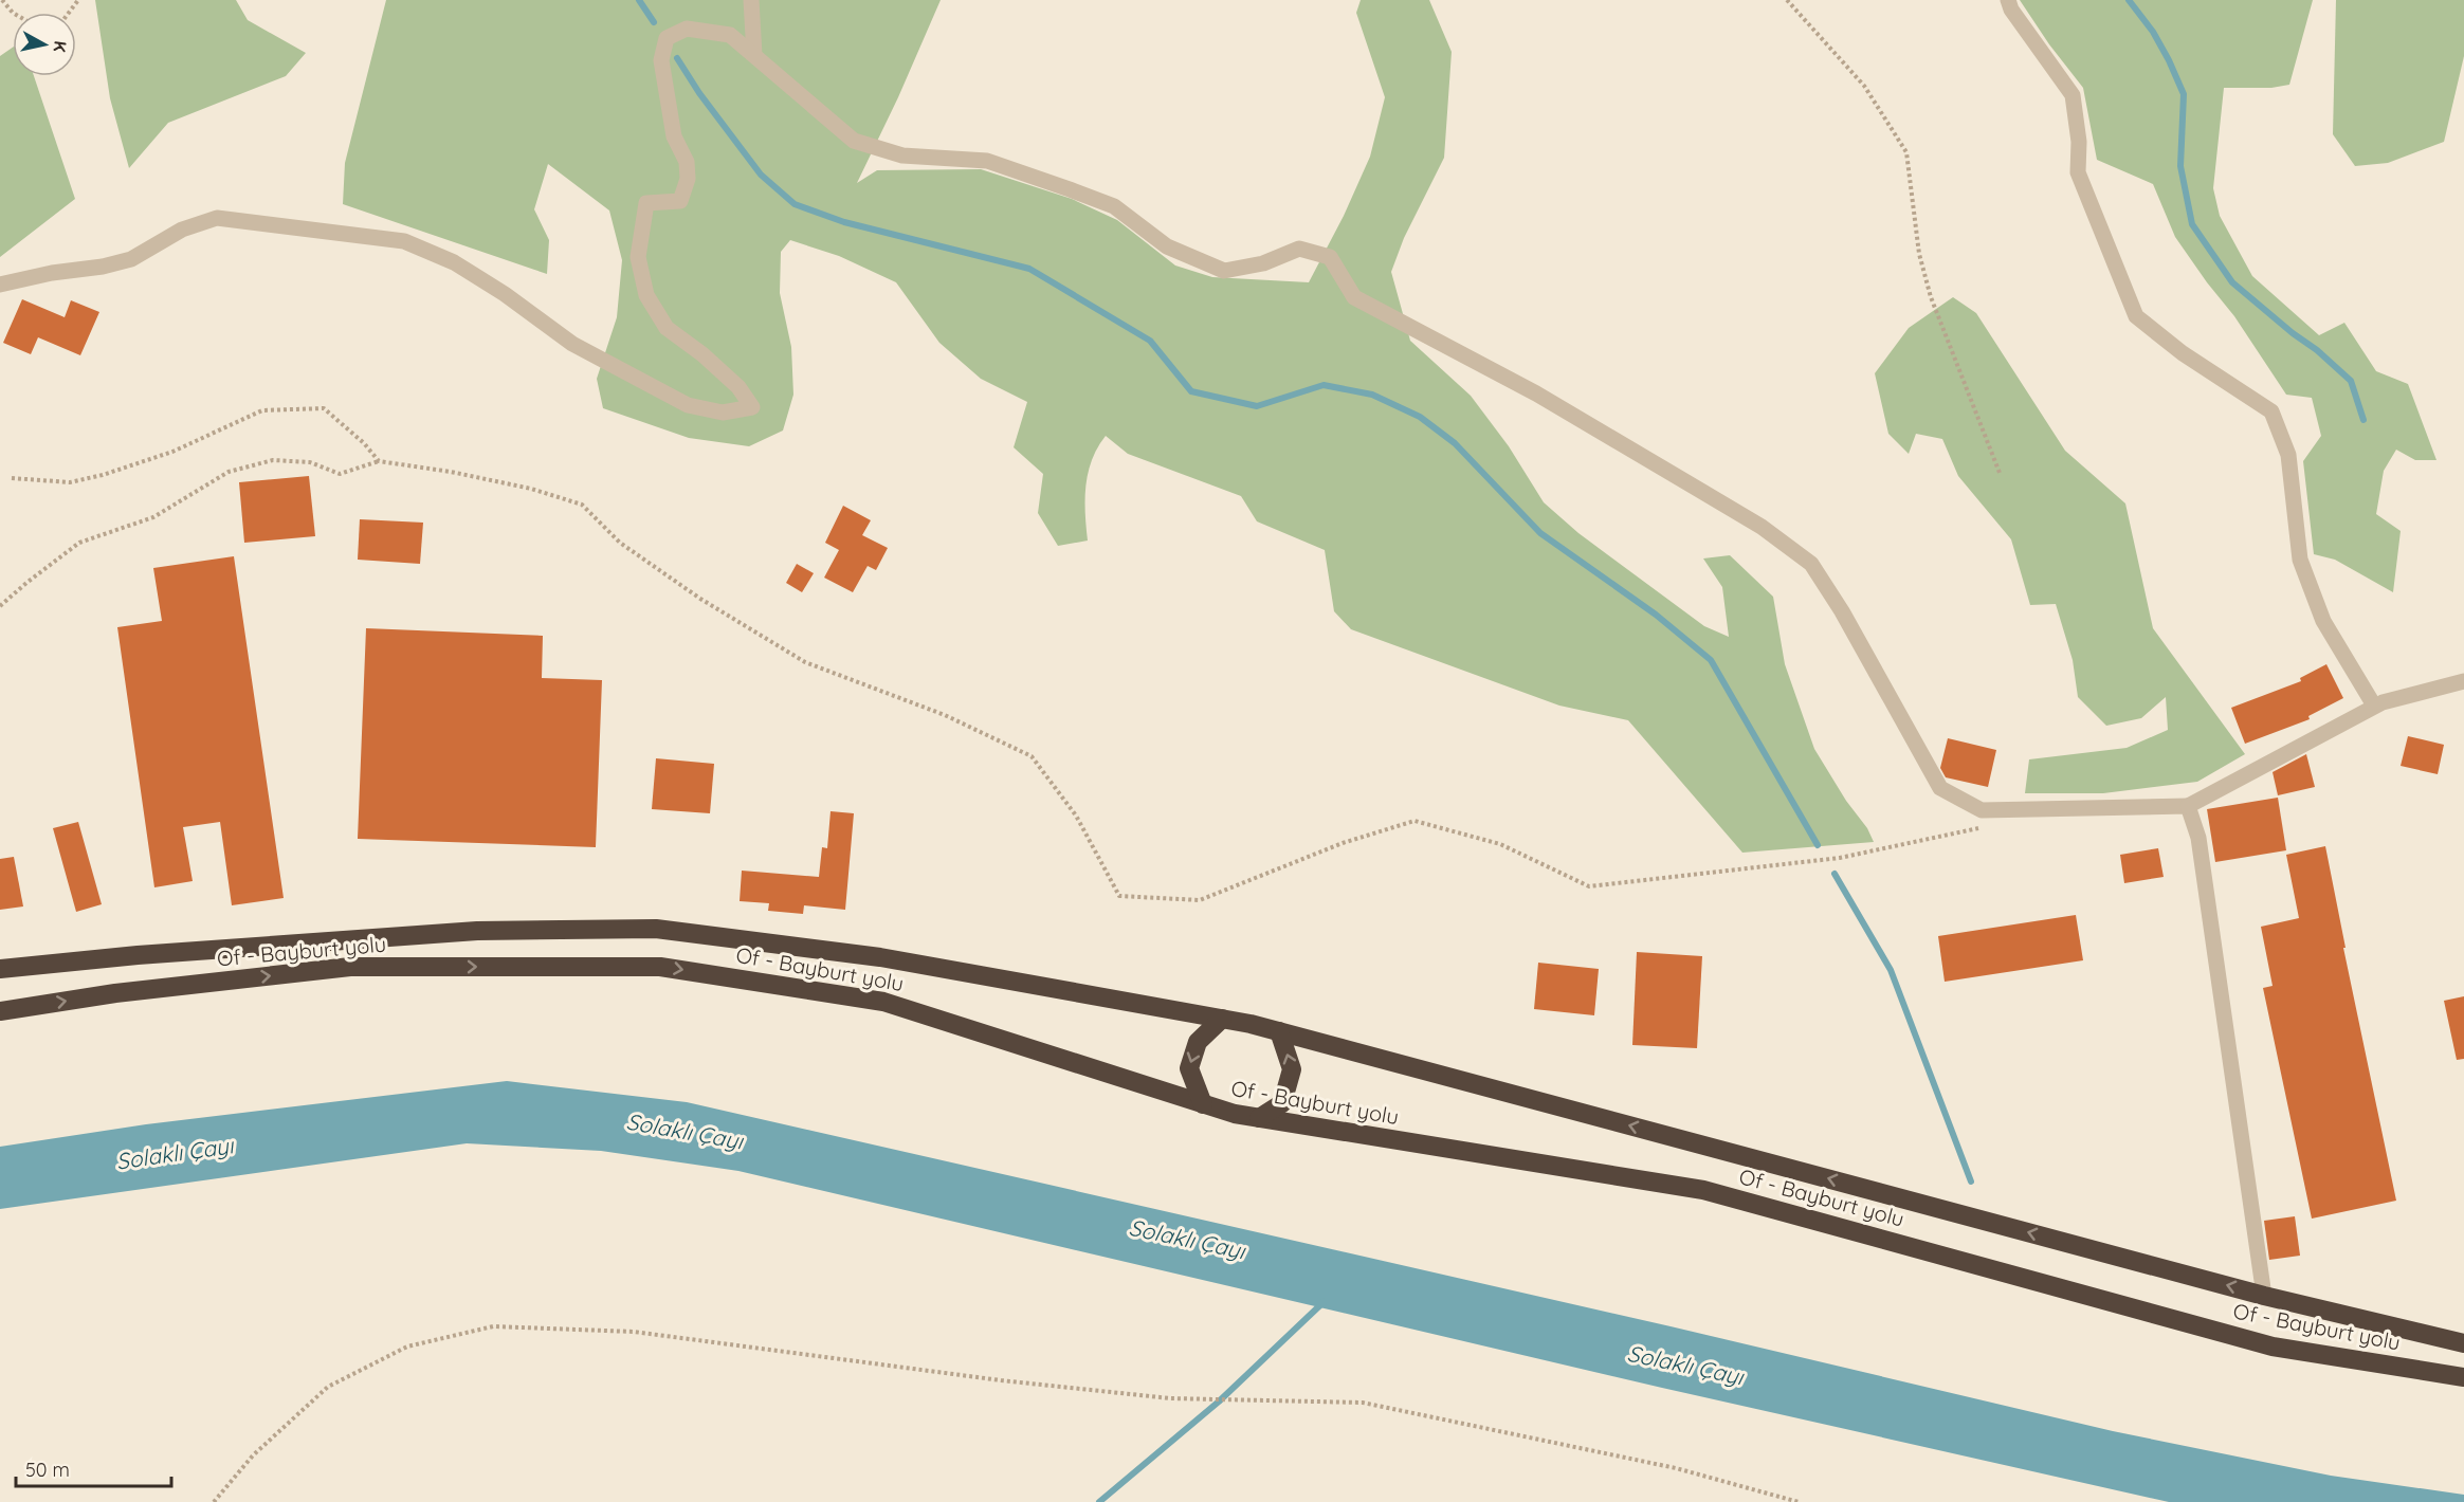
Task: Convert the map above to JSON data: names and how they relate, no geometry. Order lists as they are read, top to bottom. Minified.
{"streets":{"highway":["Of - Bayburt yolu"]},"water":["Solaklı Çayı"],"scale_bar":"50 m","north":"right"}
